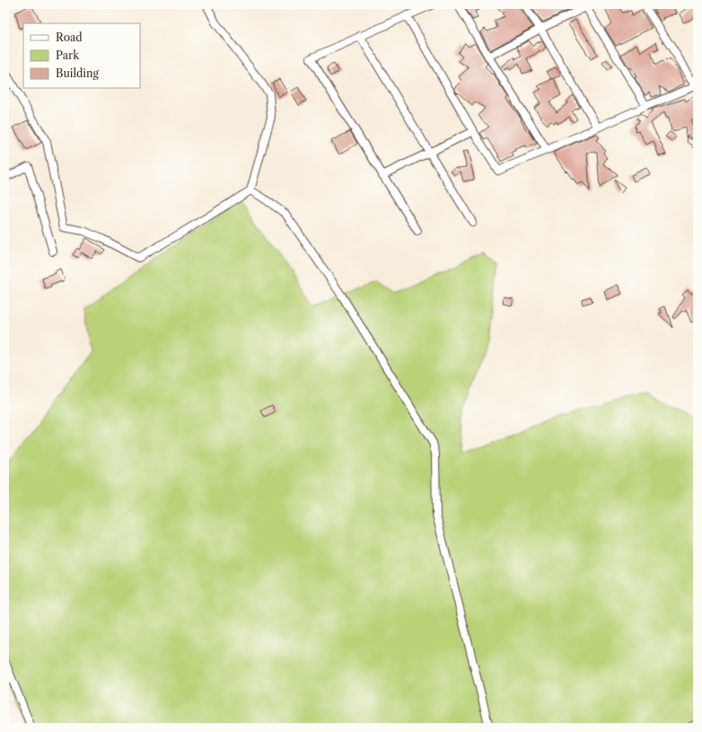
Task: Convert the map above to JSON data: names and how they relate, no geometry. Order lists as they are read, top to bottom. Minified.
{"legend":["Road","Park","Building"]}
